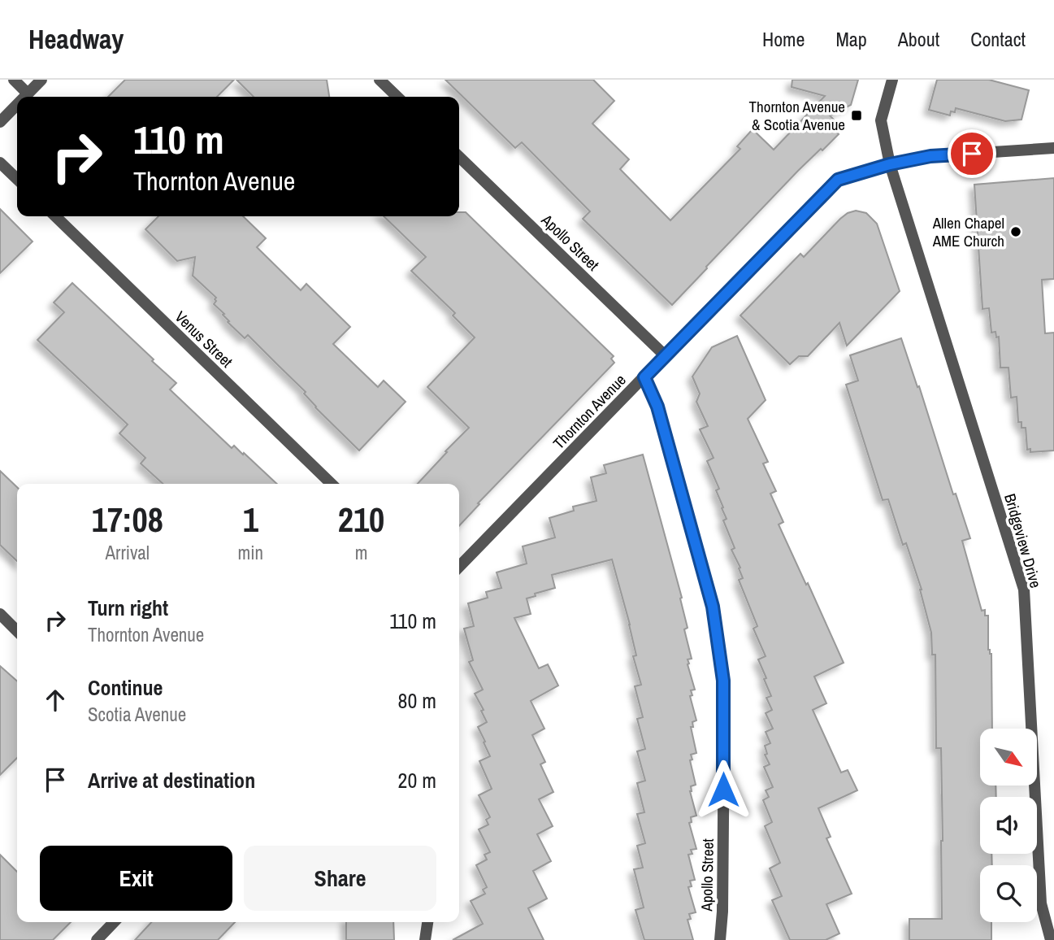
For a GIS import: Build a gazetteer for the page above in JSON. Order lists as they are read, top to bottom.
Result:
{
  "streets": {
    "street": [
      "Apollo Street",
      "Venus Street",
      "Thornton Avenue",
      "Bridgeview Drive"
    ]
  },
  "crossings": [
    ["Apollo Street", "Thornton Avenue"],
    ["Thornton Avenue", "Bridgeview Drive"]
  ],
  "places": {
    "transit": ["Thornton Avenue & Scotia Avenue"],
    "other": ["Allen Chapel AME Church"]
  },
  "north": "bottom right",
  "page": {
    "header": "Headway",
    "nav": [
      "Home",
      "Map",
      "About",
      "Contact"
    ],
    "turn": ["110 m", "Thornton Avenue"],
    "eta": [
      "17:08",
      "Arrival",
      "1",
      "min",
      "210",
      "m"
    ],
    "list": [
      {
        "name": "Turn right",
        "note": "Thornton Avenue",
        "value": "110 m"
      },
      {
        "name": "Continue",
        "note": "Scotia Avenue",
        "value": "80 m"
      },
      {
        "name": "Arrive at destination",
        "value": "20 m"
      }
    ],
    "buttons": ["Exit", "Share"]
  }
}
